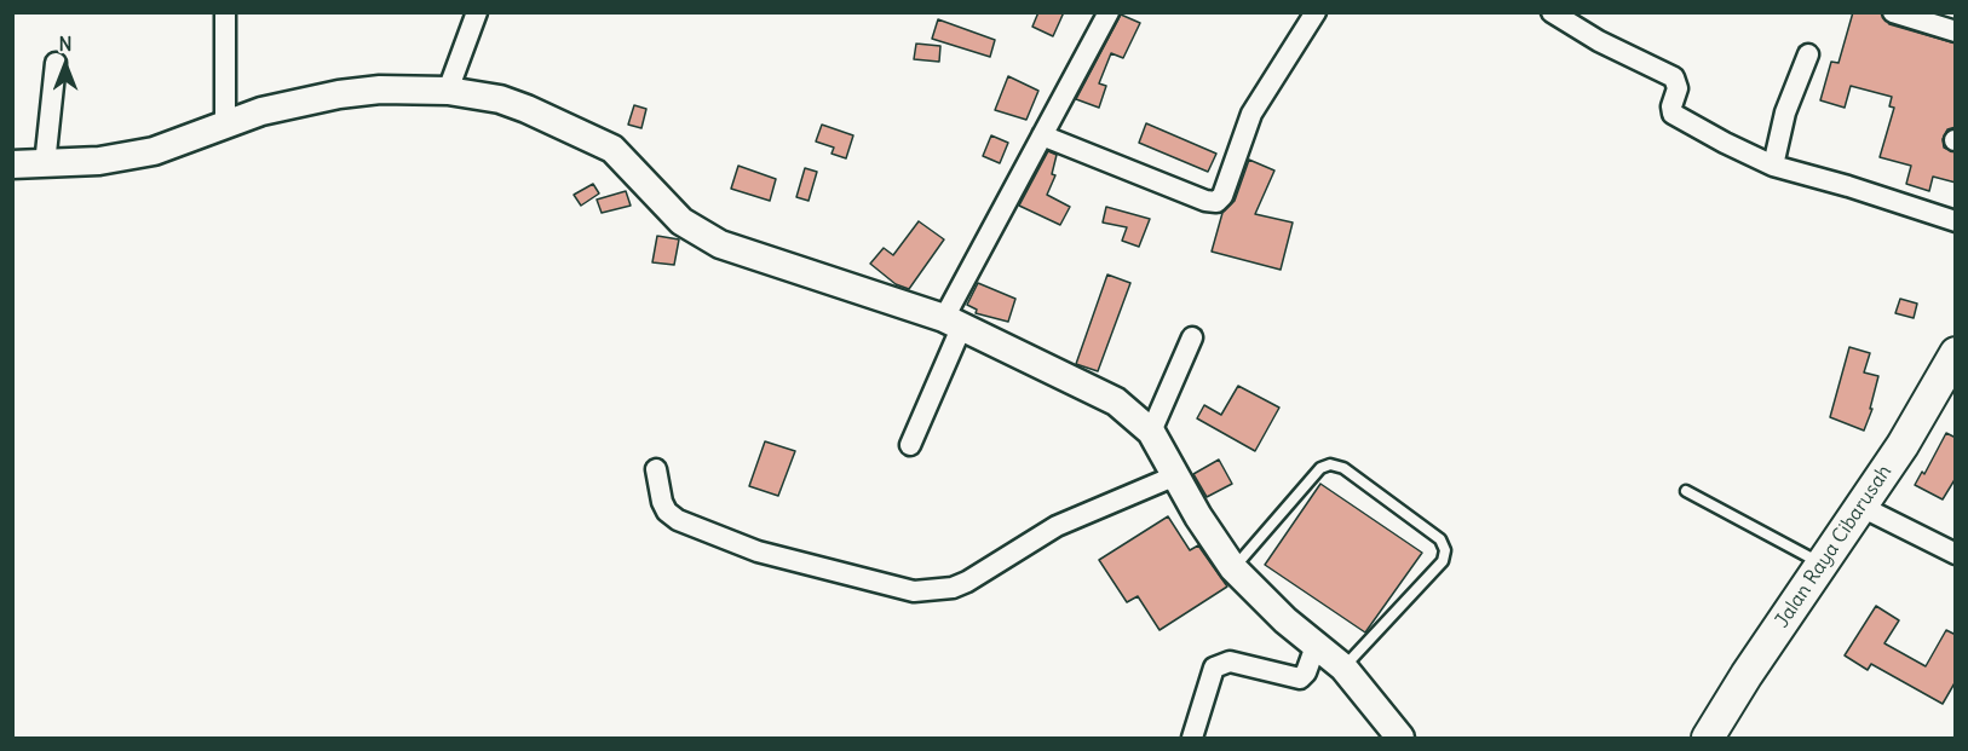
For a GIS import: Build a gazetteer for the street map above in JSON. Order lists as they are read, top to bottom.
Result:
{
  "streets": {
    "main road": ["Jalan Raya Cibarusah"]
  },
  "north": "top"
}
